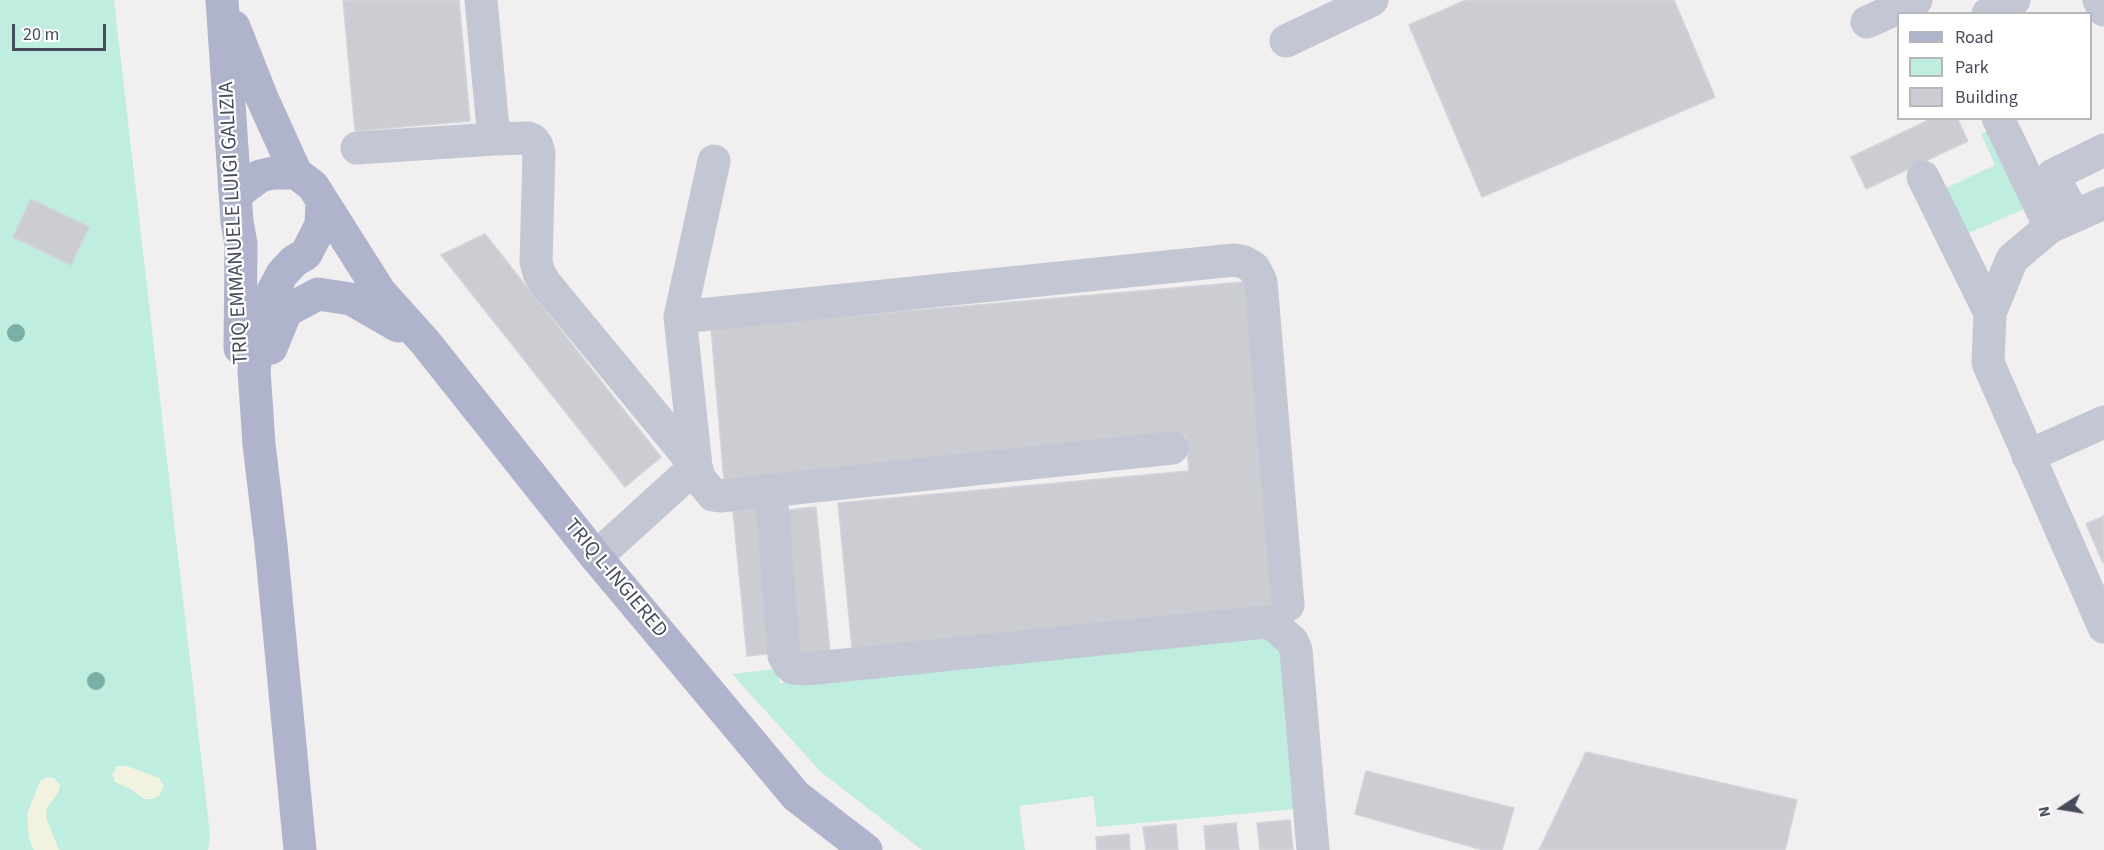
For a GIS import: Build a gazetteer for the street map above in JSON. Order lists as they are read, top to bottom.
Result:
{
  "streets": {
    "main road": ["TRIQ EMMANUELE LUIGI GALIZIA", "TRIQ L-INGIERED"]
  },
  "crossings": [
    ["TRIQ EMMANUELE LUIGI GALIZIA", "TRIQ L-INGIERED"]
  ],
  "legend": ["Road", "Park", "Building"],
  "scale_bar": "20 m",
  "north": "left"
}
